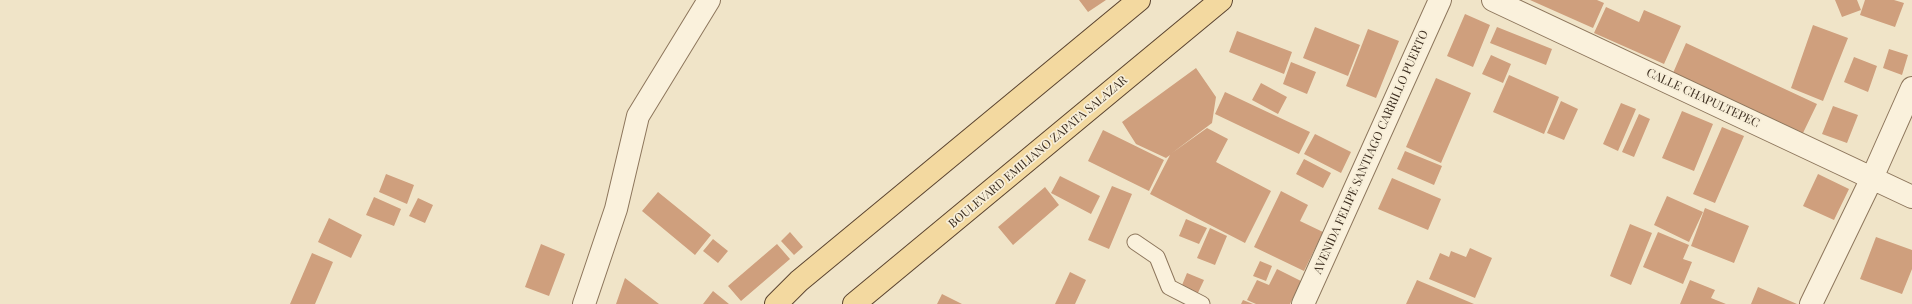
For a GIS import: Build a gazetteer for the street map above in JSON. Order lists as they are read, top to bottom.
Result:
{
  "streets": {
    "main road": ["BOULEVARD EMILIANO ZAPATA SALAZAR"],
    "street": ["CALLE CHAPULTEPEC", "AVENIDA FELIPE SANTIAGO CARRILLO PUERTO"]
  }
}
